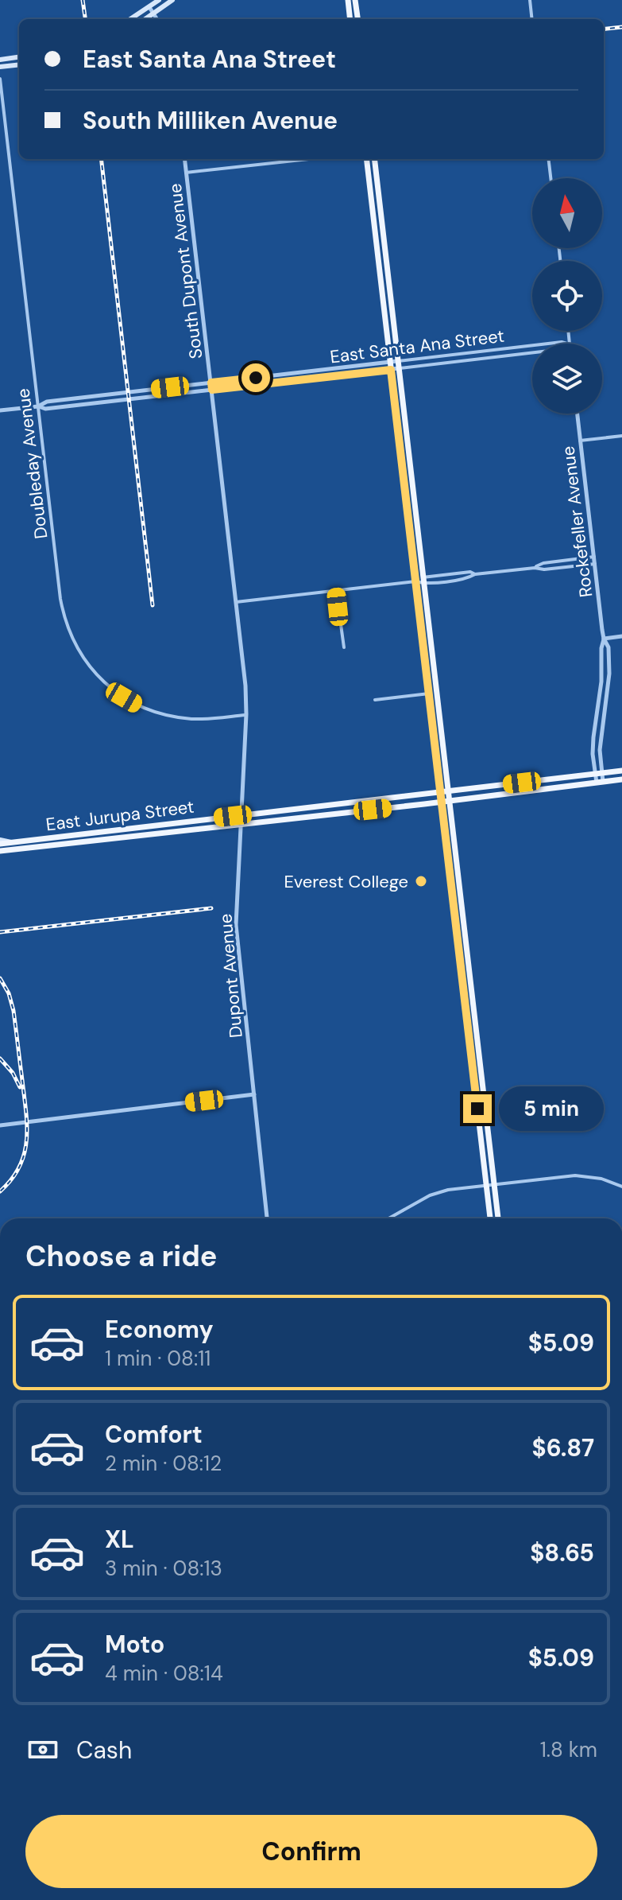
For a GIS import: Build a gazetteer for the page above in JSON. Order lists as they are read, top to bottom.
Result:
{
  "streets": {
    "main road": ["East Jurupa Street"],
    "street": [
      "South Dupont Avenue",
      "East Santa Ana Street",
      "Doubleday Avenue",
      "Rockefeller Avenue",
      "Dupont Avenue"
    ]
  },
  "crossings": [
    ["South Dupont Avenue", "East Santa Ana Street"],
    ["South Dupont Avenue", "Dupont Avenue"],
    ["East Santa Ana Street", "Doubleday Avenue"],
    ["Doubleday Avenue", "Dupont Avenue"],
    ["Rockefeller Avenue", "East Jurupa Street"],
    ["East Jurupa Street", "Dupont Avenue"]
  ],
  "places": ["Everest College"],
  "north": "top",
  "page": {
    "banner": ["East Santa Ana Street", "South Milliken Avenue"],
    "bubble": "5 min",
    "heading": "Choose a ride",
    "list": [
      {
        "name": "Economy",
        "note": "1 min · 08:11",
        "value": "$5.09"
      },
      {
        "name": "Comfort",
        "note": "2 min · 08:12",
        "value": "$6.87"
      },
      {
        "name": "XL",
        "note": "3 min · 08:13",
        "value": "$8.65"
      },
      {
        "name": "Moto",
        "note": "4 min · 08:14",
        "value": "$5.09"
      }
    ],
    "pay": ["Cash", "1.8 km"],
    "buttons": "Confirm"
  }
}
